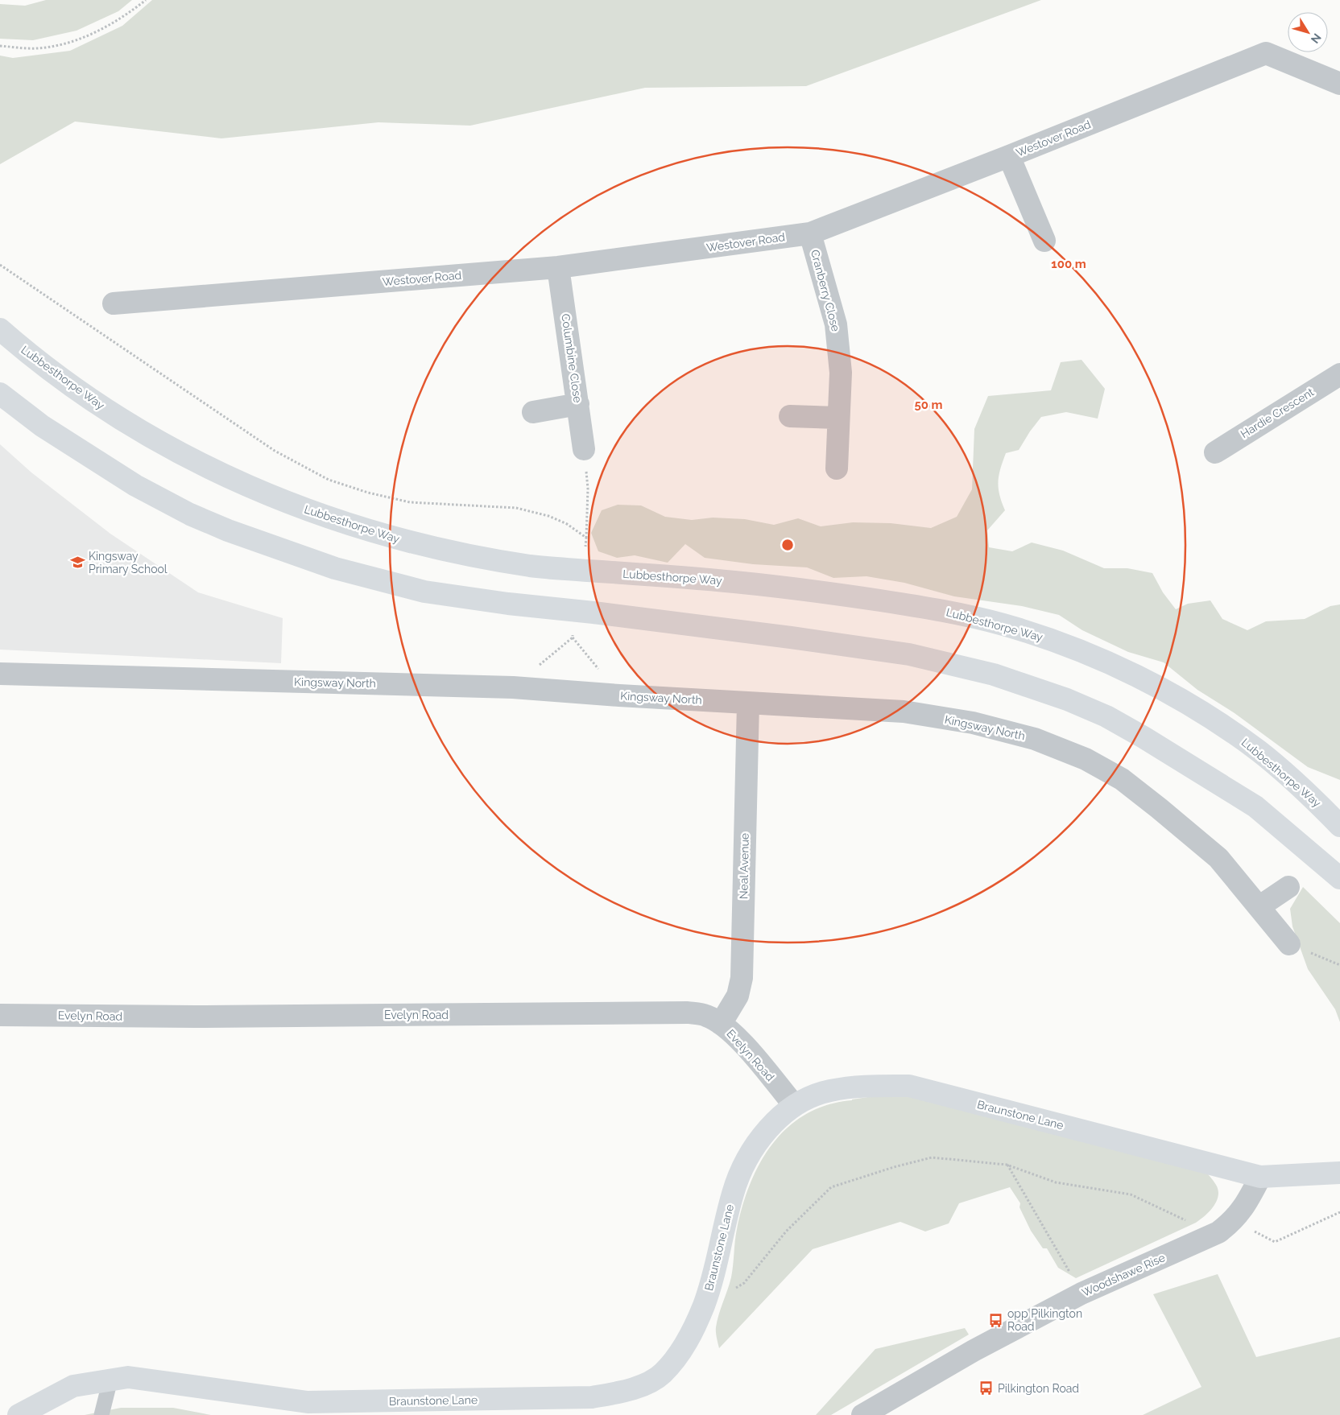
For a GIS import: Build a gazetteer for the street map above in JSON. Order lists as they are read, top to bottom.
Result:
{
  "streets": {
    "main road": ["Lubbesthorpe Way", "Braunstone Lane"],
    "street": [
      "Westover Road",
      "Cranberry Close",
      "Columbine Close",
      "Hardie Crescent",
      "Kingsway North",
      "Neal Avenue",
      "Evelyn Road",
      "Woodshawe Rise"
    ]
  },
  "crossings": [
    ["Westover Road", "Cranberry Close"],
    ["Westover Road", "Columbine Close"],
    ["Kingsway North", "Neal Avenue"],
    ["Neal Avenue", "Evelyn Road"],
    ["Evelyn Road", "Braunstone Lane"],
    ["Braunstone Lane", "Woodshawe Rise"]
  ],
  "places": {
    "school or university": ["Kingsway Primary School"],
    "bus stop": ["opp Pilkington Road", "Pilkington Road"]
  },
  "north": "bottom right",
  "rings": ["100 m", "50 m"]
}
